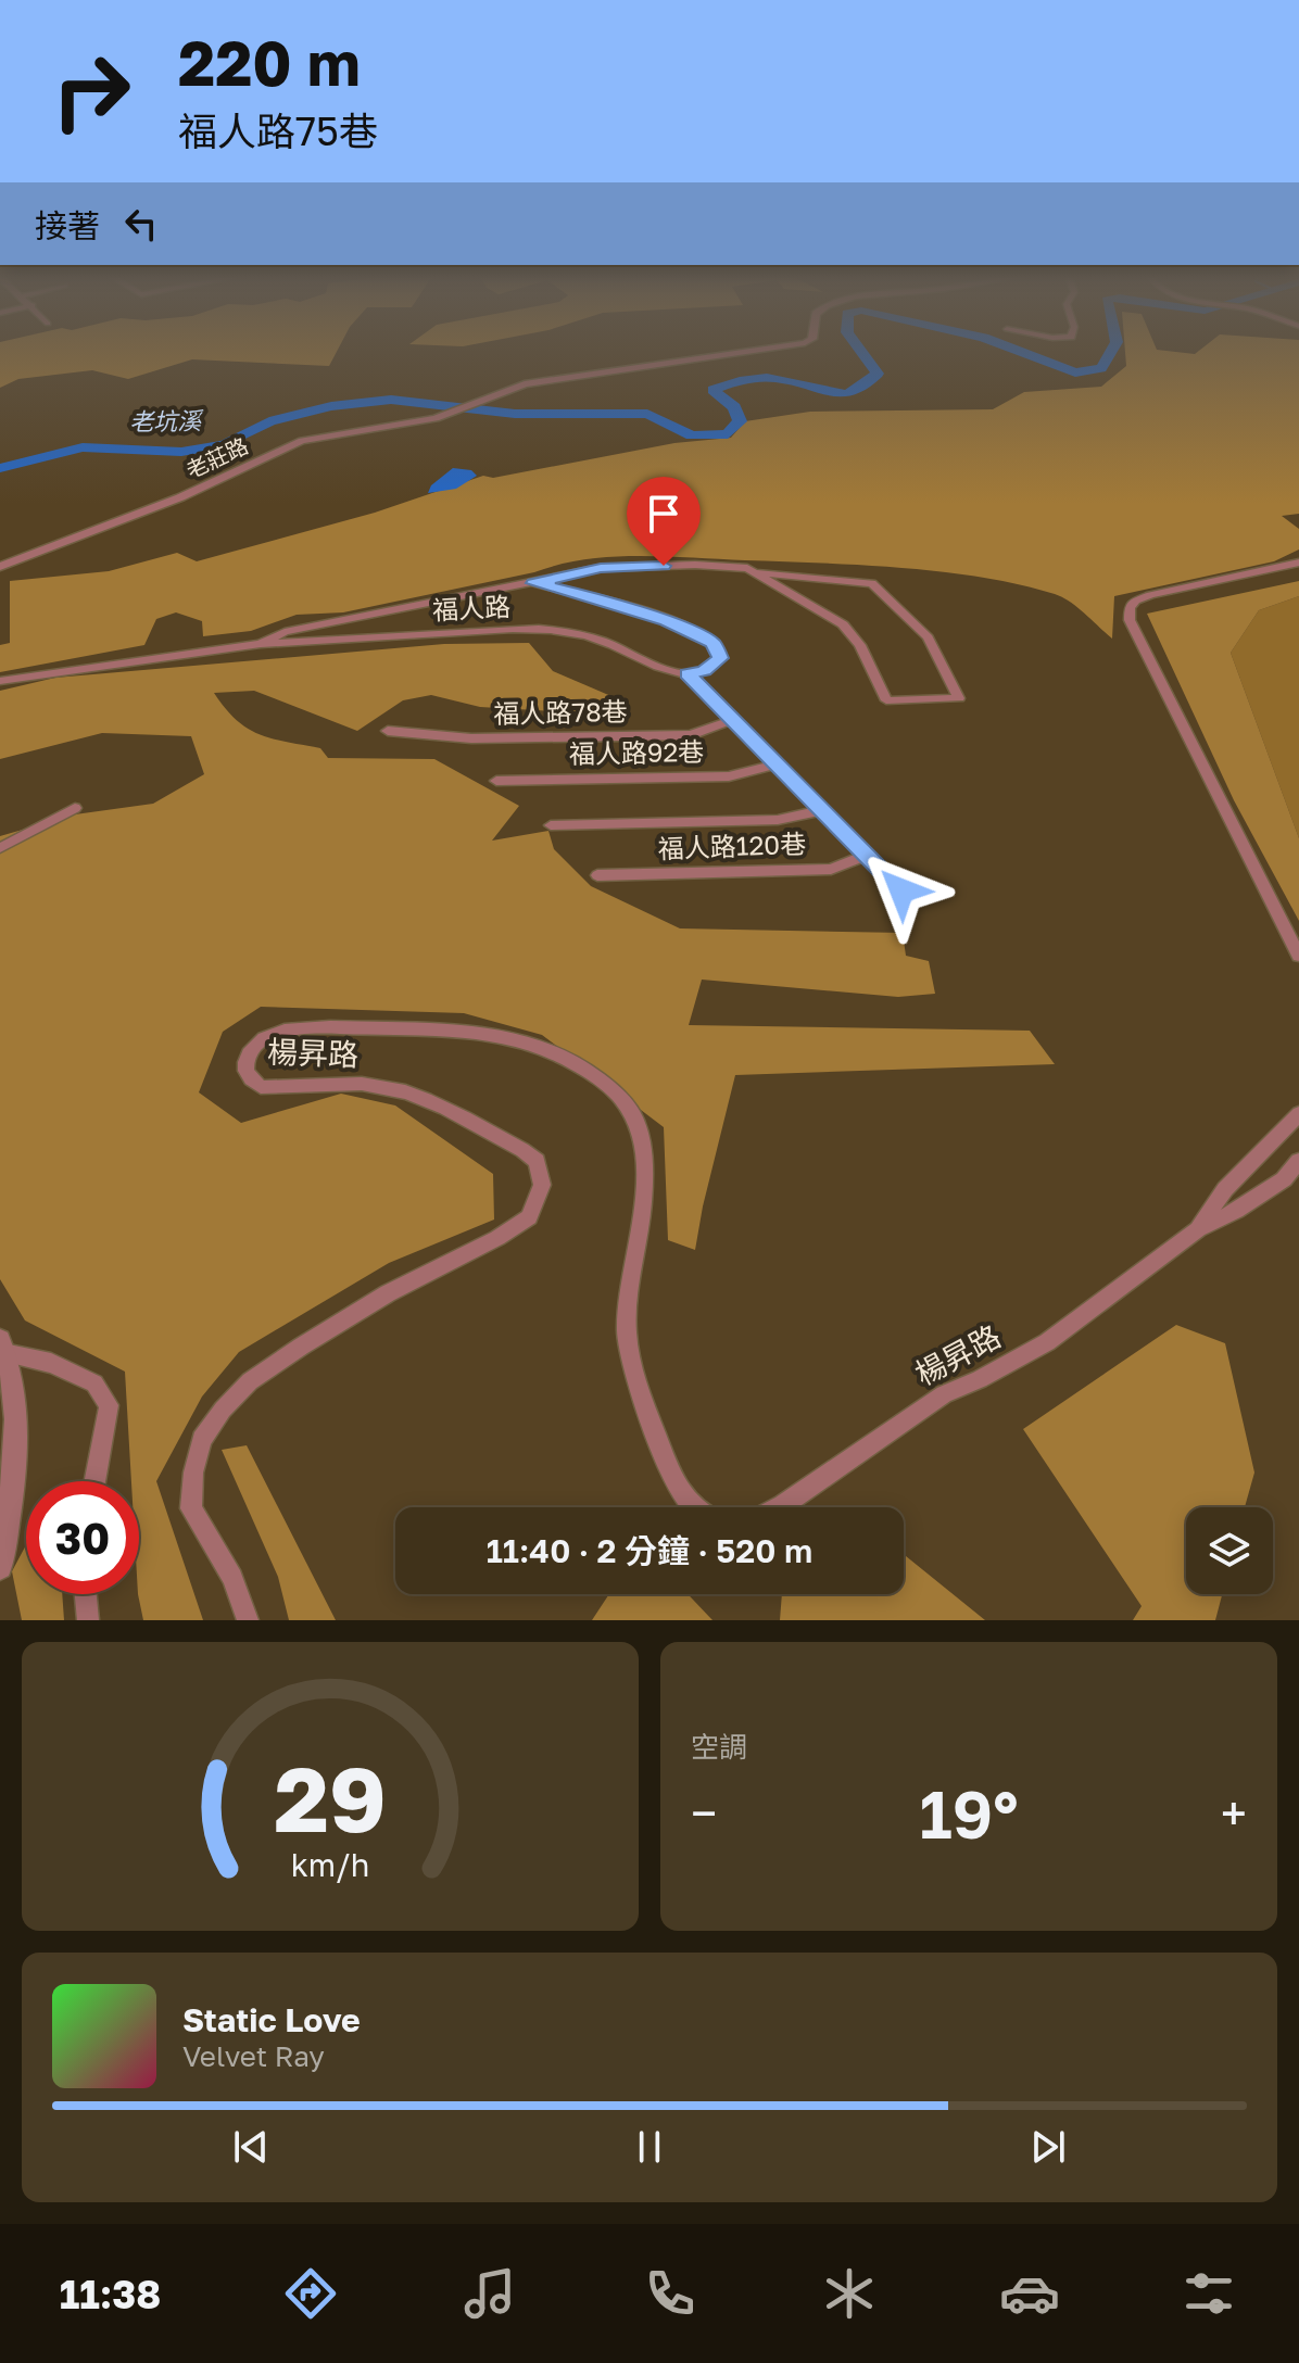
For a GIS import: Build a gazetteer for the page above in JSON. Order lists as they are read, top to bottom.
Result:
{
  "streets": {
    "street": [
      "老莊路",
      "福人路",
      "福人路78巷",
      "福人路92巷",
      "福人路120巷",
      "楊昇路"
    ]
  },
  "crossings": [
    ["福人路", "福人路78巷"],
    ["福人路", "福人路92巷"],
    ["福人路", "福人路120巷"]
  ],
  "water": ["老坑溪"],
  "page": {
    "turn": ["220 m", "福人路75巷"],
    "then": "接著",
    "limit": "30",
    "trip": "11:40 · 2 分鐘 · 520 m",
    "tile": "空調",
    "heat": ["−", "19°", "+"],
    "song": ["Static Love", "Velvet Ray"],
    "tabs": "11:38",
    "gauge": ["29", "km/h"]
  }
}
